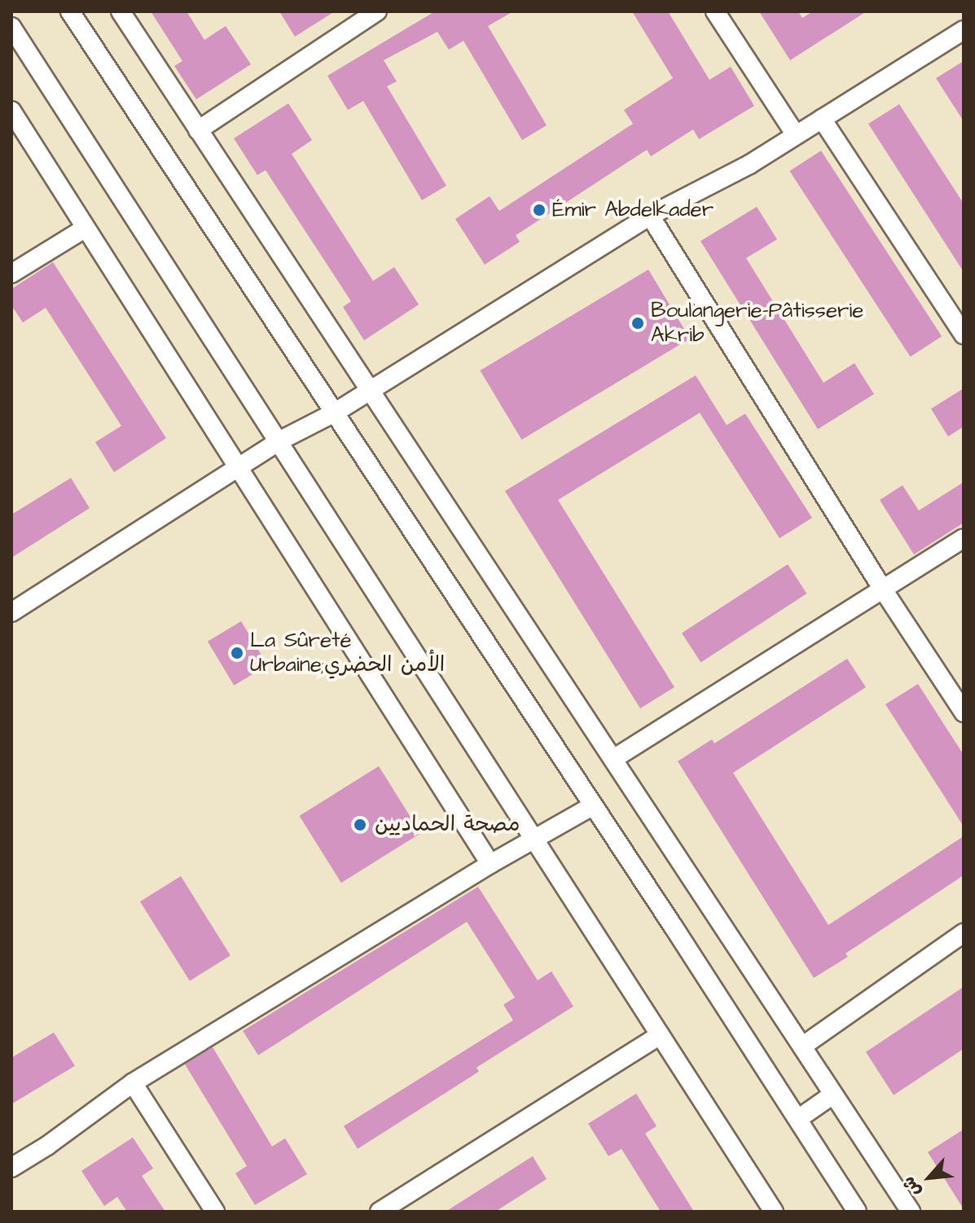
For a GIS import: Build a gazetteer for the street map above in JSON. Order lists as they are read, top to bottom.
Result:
{
  "places": [
    "Émir Abdelkader",
    "Boulangerie-Pâtisserie Akrib",
    "La Sûreté Urbaine;الأمن الحضري",
    "مصحة الحماديين"
  ],
  "north": "bottom left"
}
